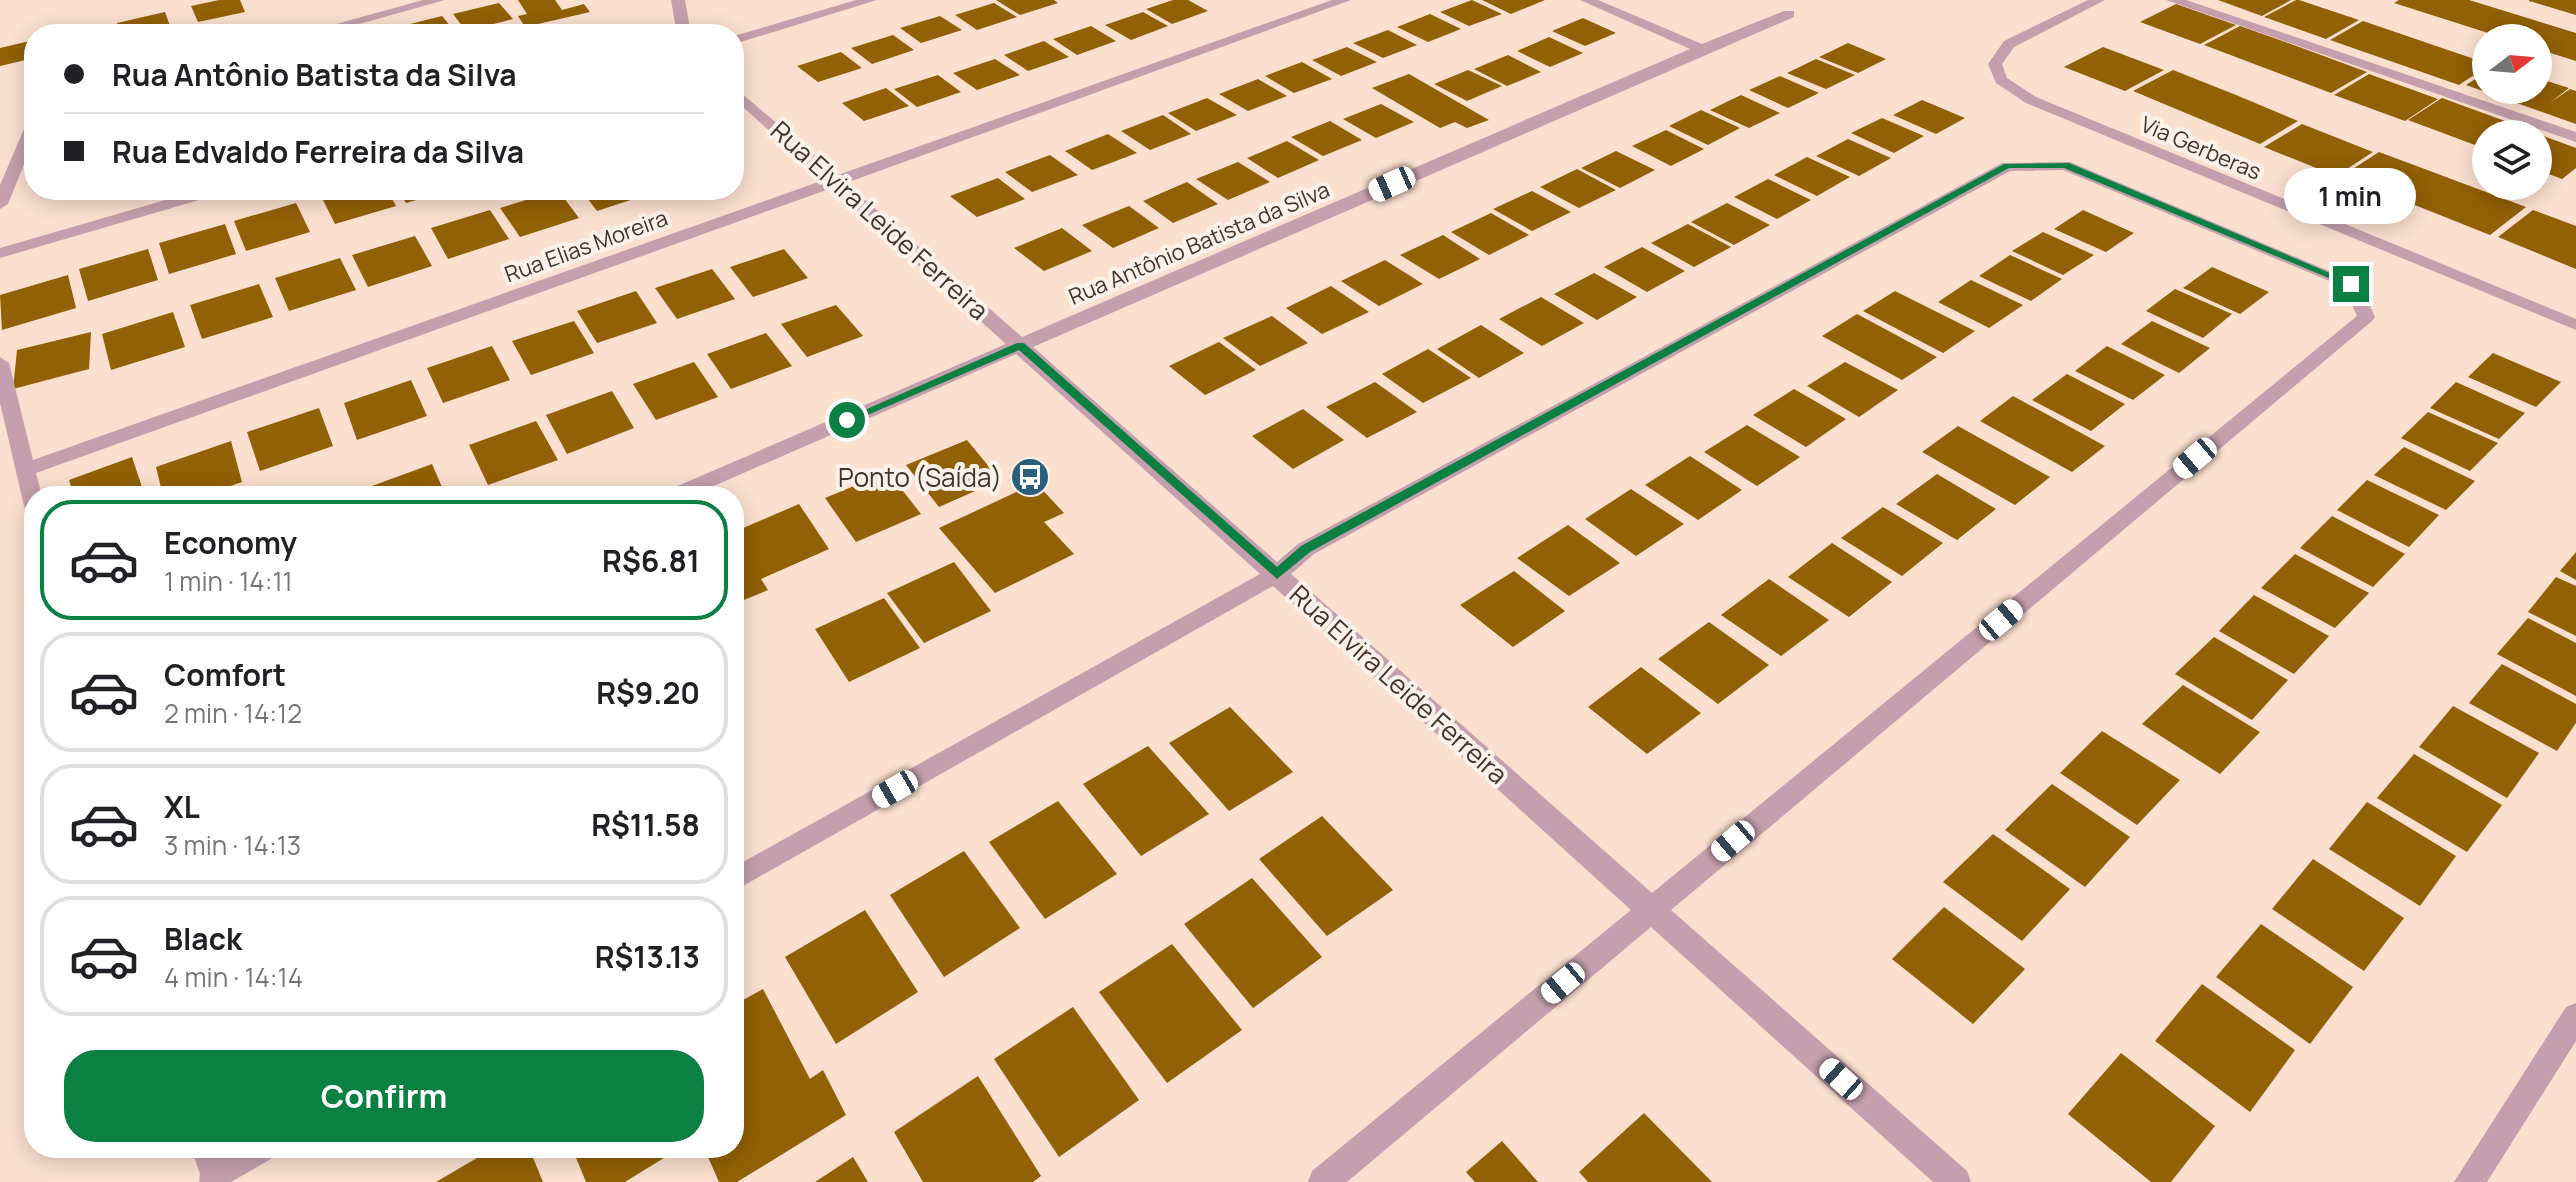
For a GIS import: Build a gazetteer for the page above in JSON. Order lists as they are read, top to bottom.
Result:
{
  "streets": {
    "street": [
      "Via Gerberas",
      "Rua Elvira Leide Ferreira",
      "Rua Antônio Batista da Silva",
      "Rua Elias Moreira"
    ]
  },
  "crossings": [
    ["Rua Elvira Leide Ferreira", "Rua Antônio Batista da Silva"],
    ["Rua Elvira Leide Ferreira", "Rua Elias Moreira"]
  ],
  "places": {
    "bus stop": ["Ponto (Saída)"]
  },
  "north": "right",
  "page": {
    "banner": ["Rua Antônio Batista da Silva", "Rua Edvaldo Ferreira da Silva"],
    "bubble": "1 min",
    "list": [
      {
        "name": "Economy",
        "note": "1 min · 14:11",
        "value": "R$6.81"
      },
      {
        "name": "Comfort",
        "note": "2 min · 14:12",
        "value": "R$9.20"
      },
      {
        "name": "XL",
        "note": "3 min · 14:13",
        "value": "R$11.58"
      },
      {
        "name": "Black",
        "note": "4 min · 14:14",
        "value": "R$13.13"
      }
    ],
    "buttons": "Confirm"
  }
}
